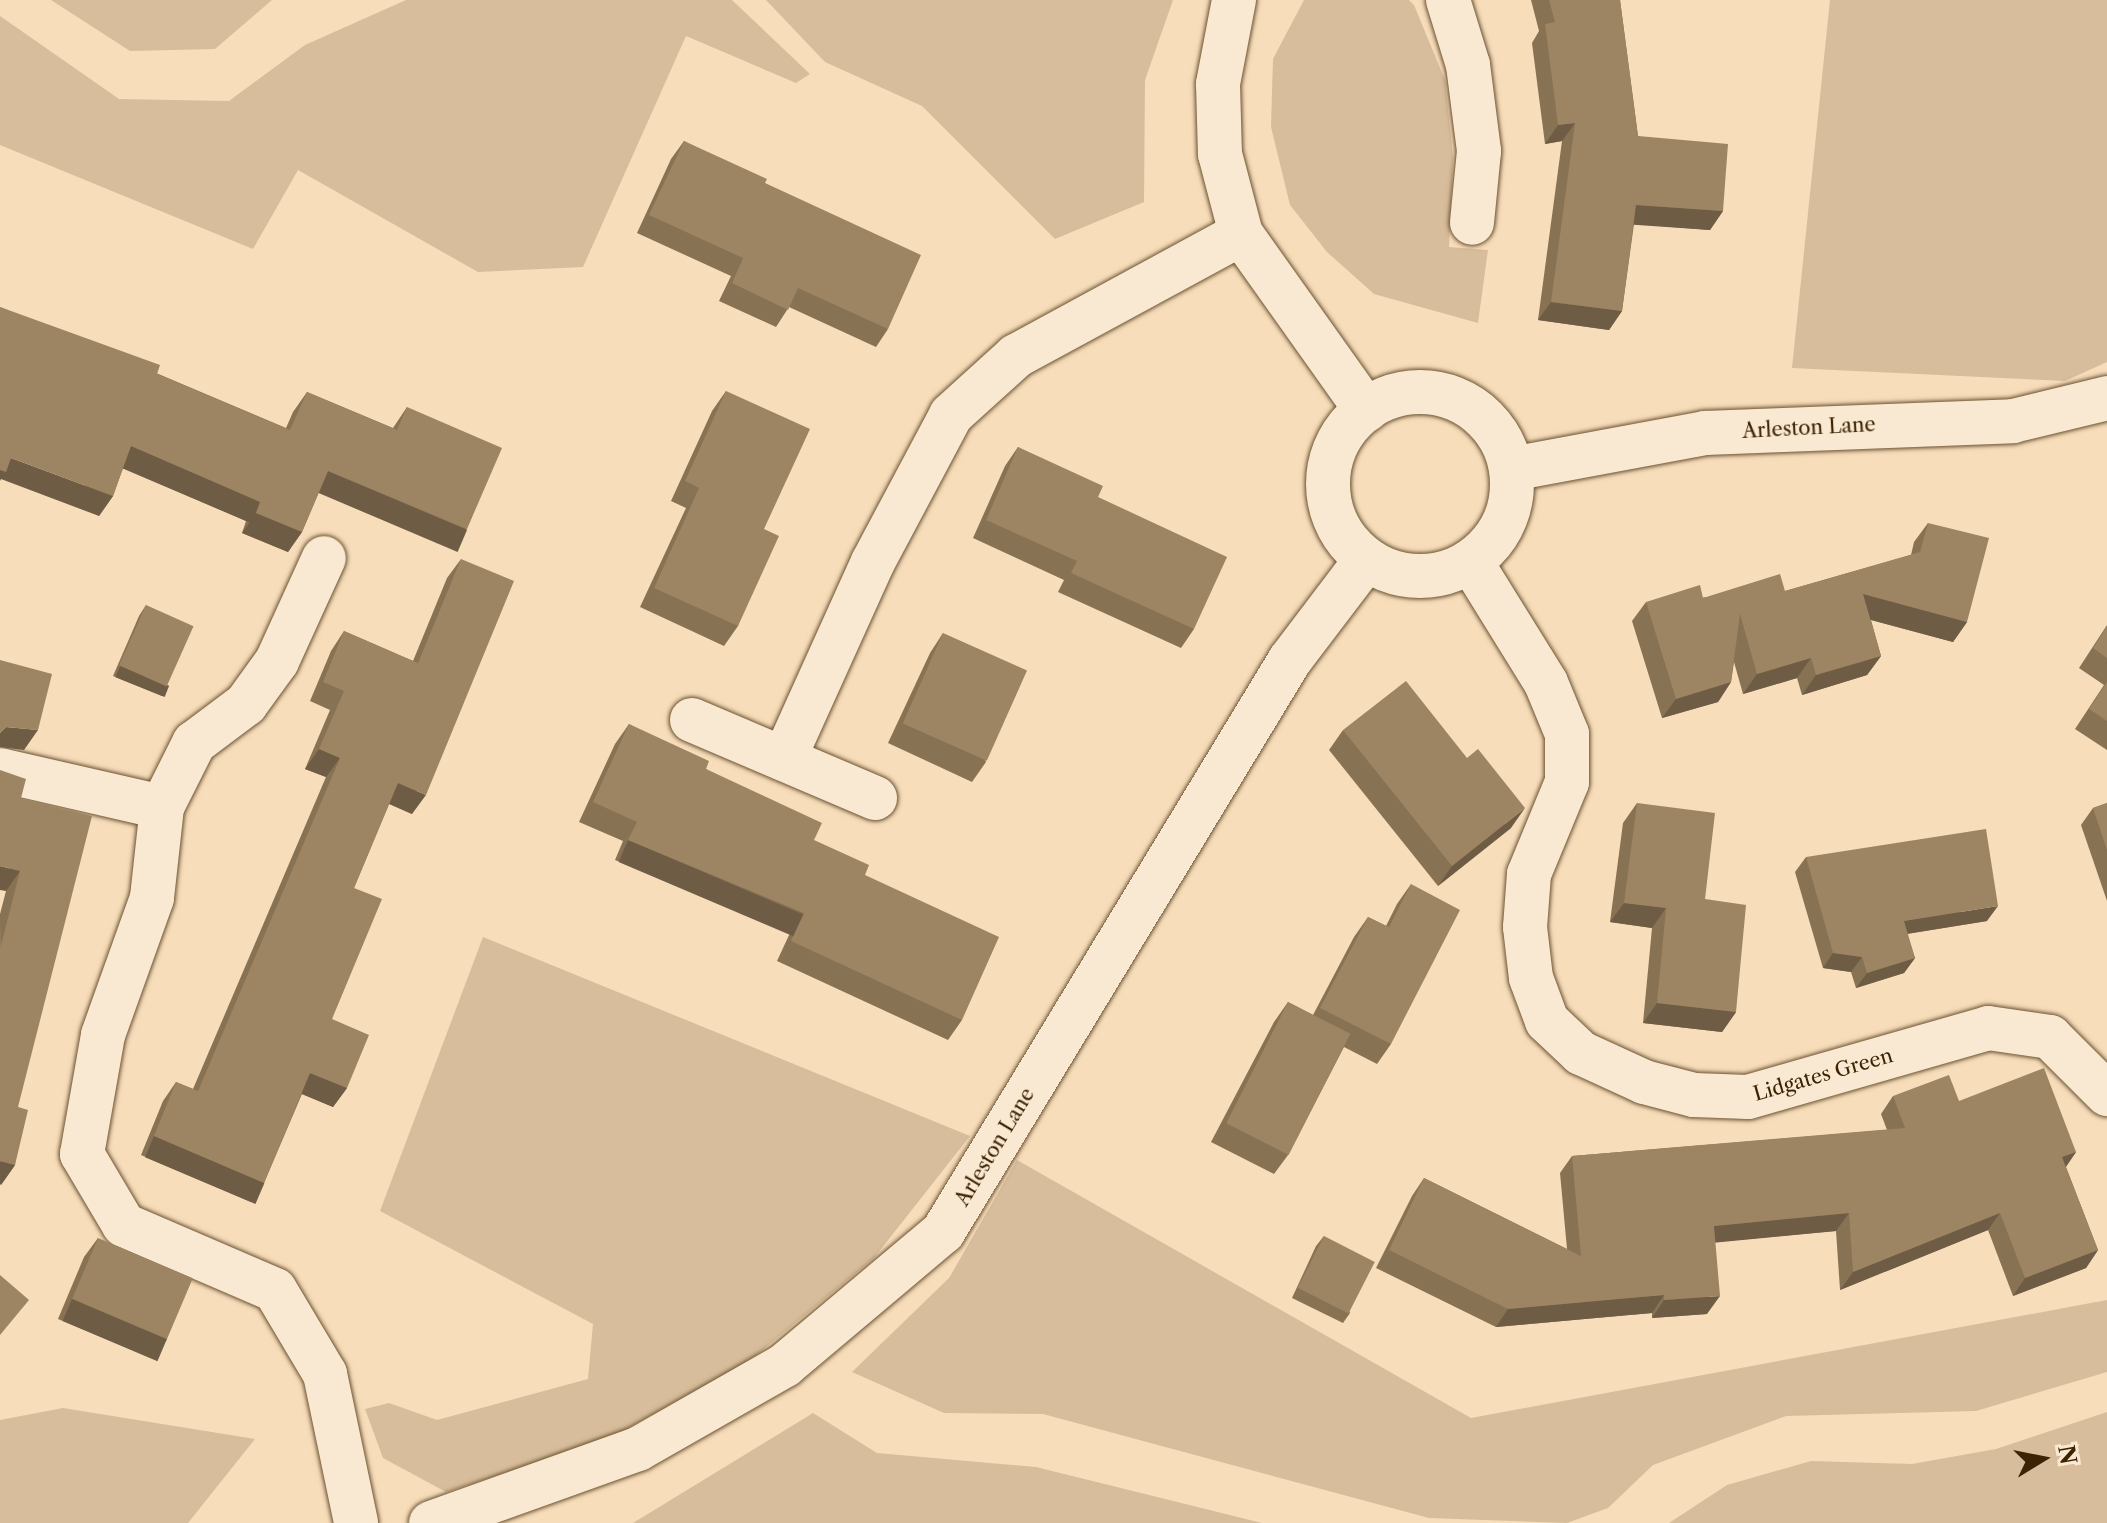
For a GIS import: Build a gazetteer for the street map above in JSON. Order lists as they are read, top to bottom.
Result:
{
  "streets": {
    "street": ["Arleston Lane", "Lidgates Green"]
  },
  "crossings": [
    ["Arleston Lane", "Lidgates Green"]
  ],
  "north": "right"
}
